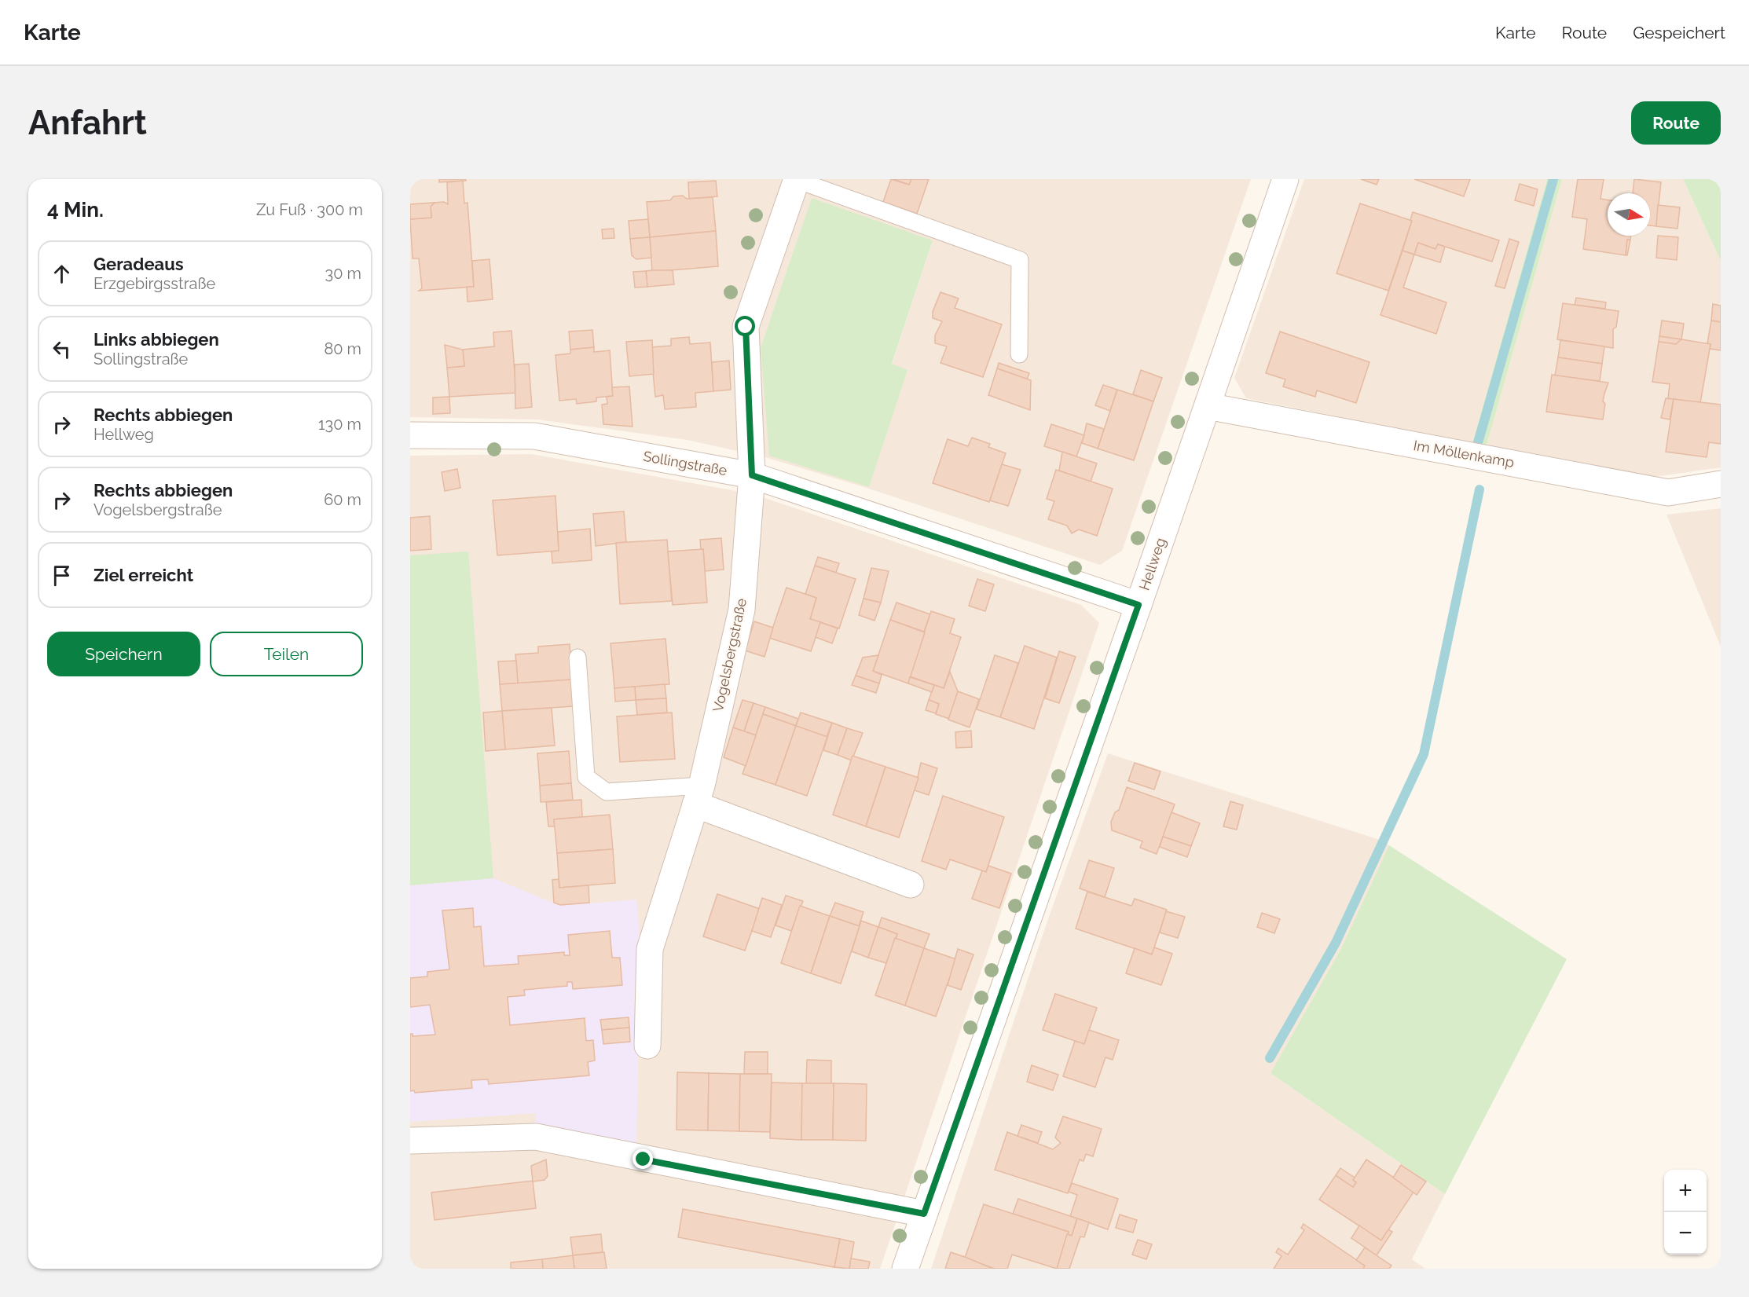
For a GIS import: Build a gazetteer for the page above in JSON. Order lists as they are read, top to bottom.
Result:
{
  "streets": {
    "street": [
      "Im Möllenkamp",
      "Sollingstraße",
      "Hellweg",
      "Vogelsbergstraße"
    ]
  },
  "crossings": [
    ["Im Möllenkamp", "Hellweg"],
    ["Sollingstraße", "Hellweg"],
    ["Sollingstraße", "Vogelsbergstraße"]
  ],
  "north": "right",
  "page": {
    "header": "Karte",
    "nav": ["Karte", "Route", "Gespeichert"],
    "buttons": [
      "Route",
      ["Speichern", "Teilen"]
    ],
    "title": "Anfahrt",
    "heading": ["4 Min.", "Zu Fuß · 300 m"],
    "list": [
      ["Geradeaus", "Erzgebirgsstraße", "30 m"],
      ["Links abbiegen", "Sollingstraße", "80 m"],
      ["Rechts abbiegen", "Hellweg", "130 m"],
      ["Rechts abbiegen", "Vogelsbergstraße", "60 m"],
      "Ziel erreicht"
    ],
    "map_buttons": ["+", "−"]
  }
}
